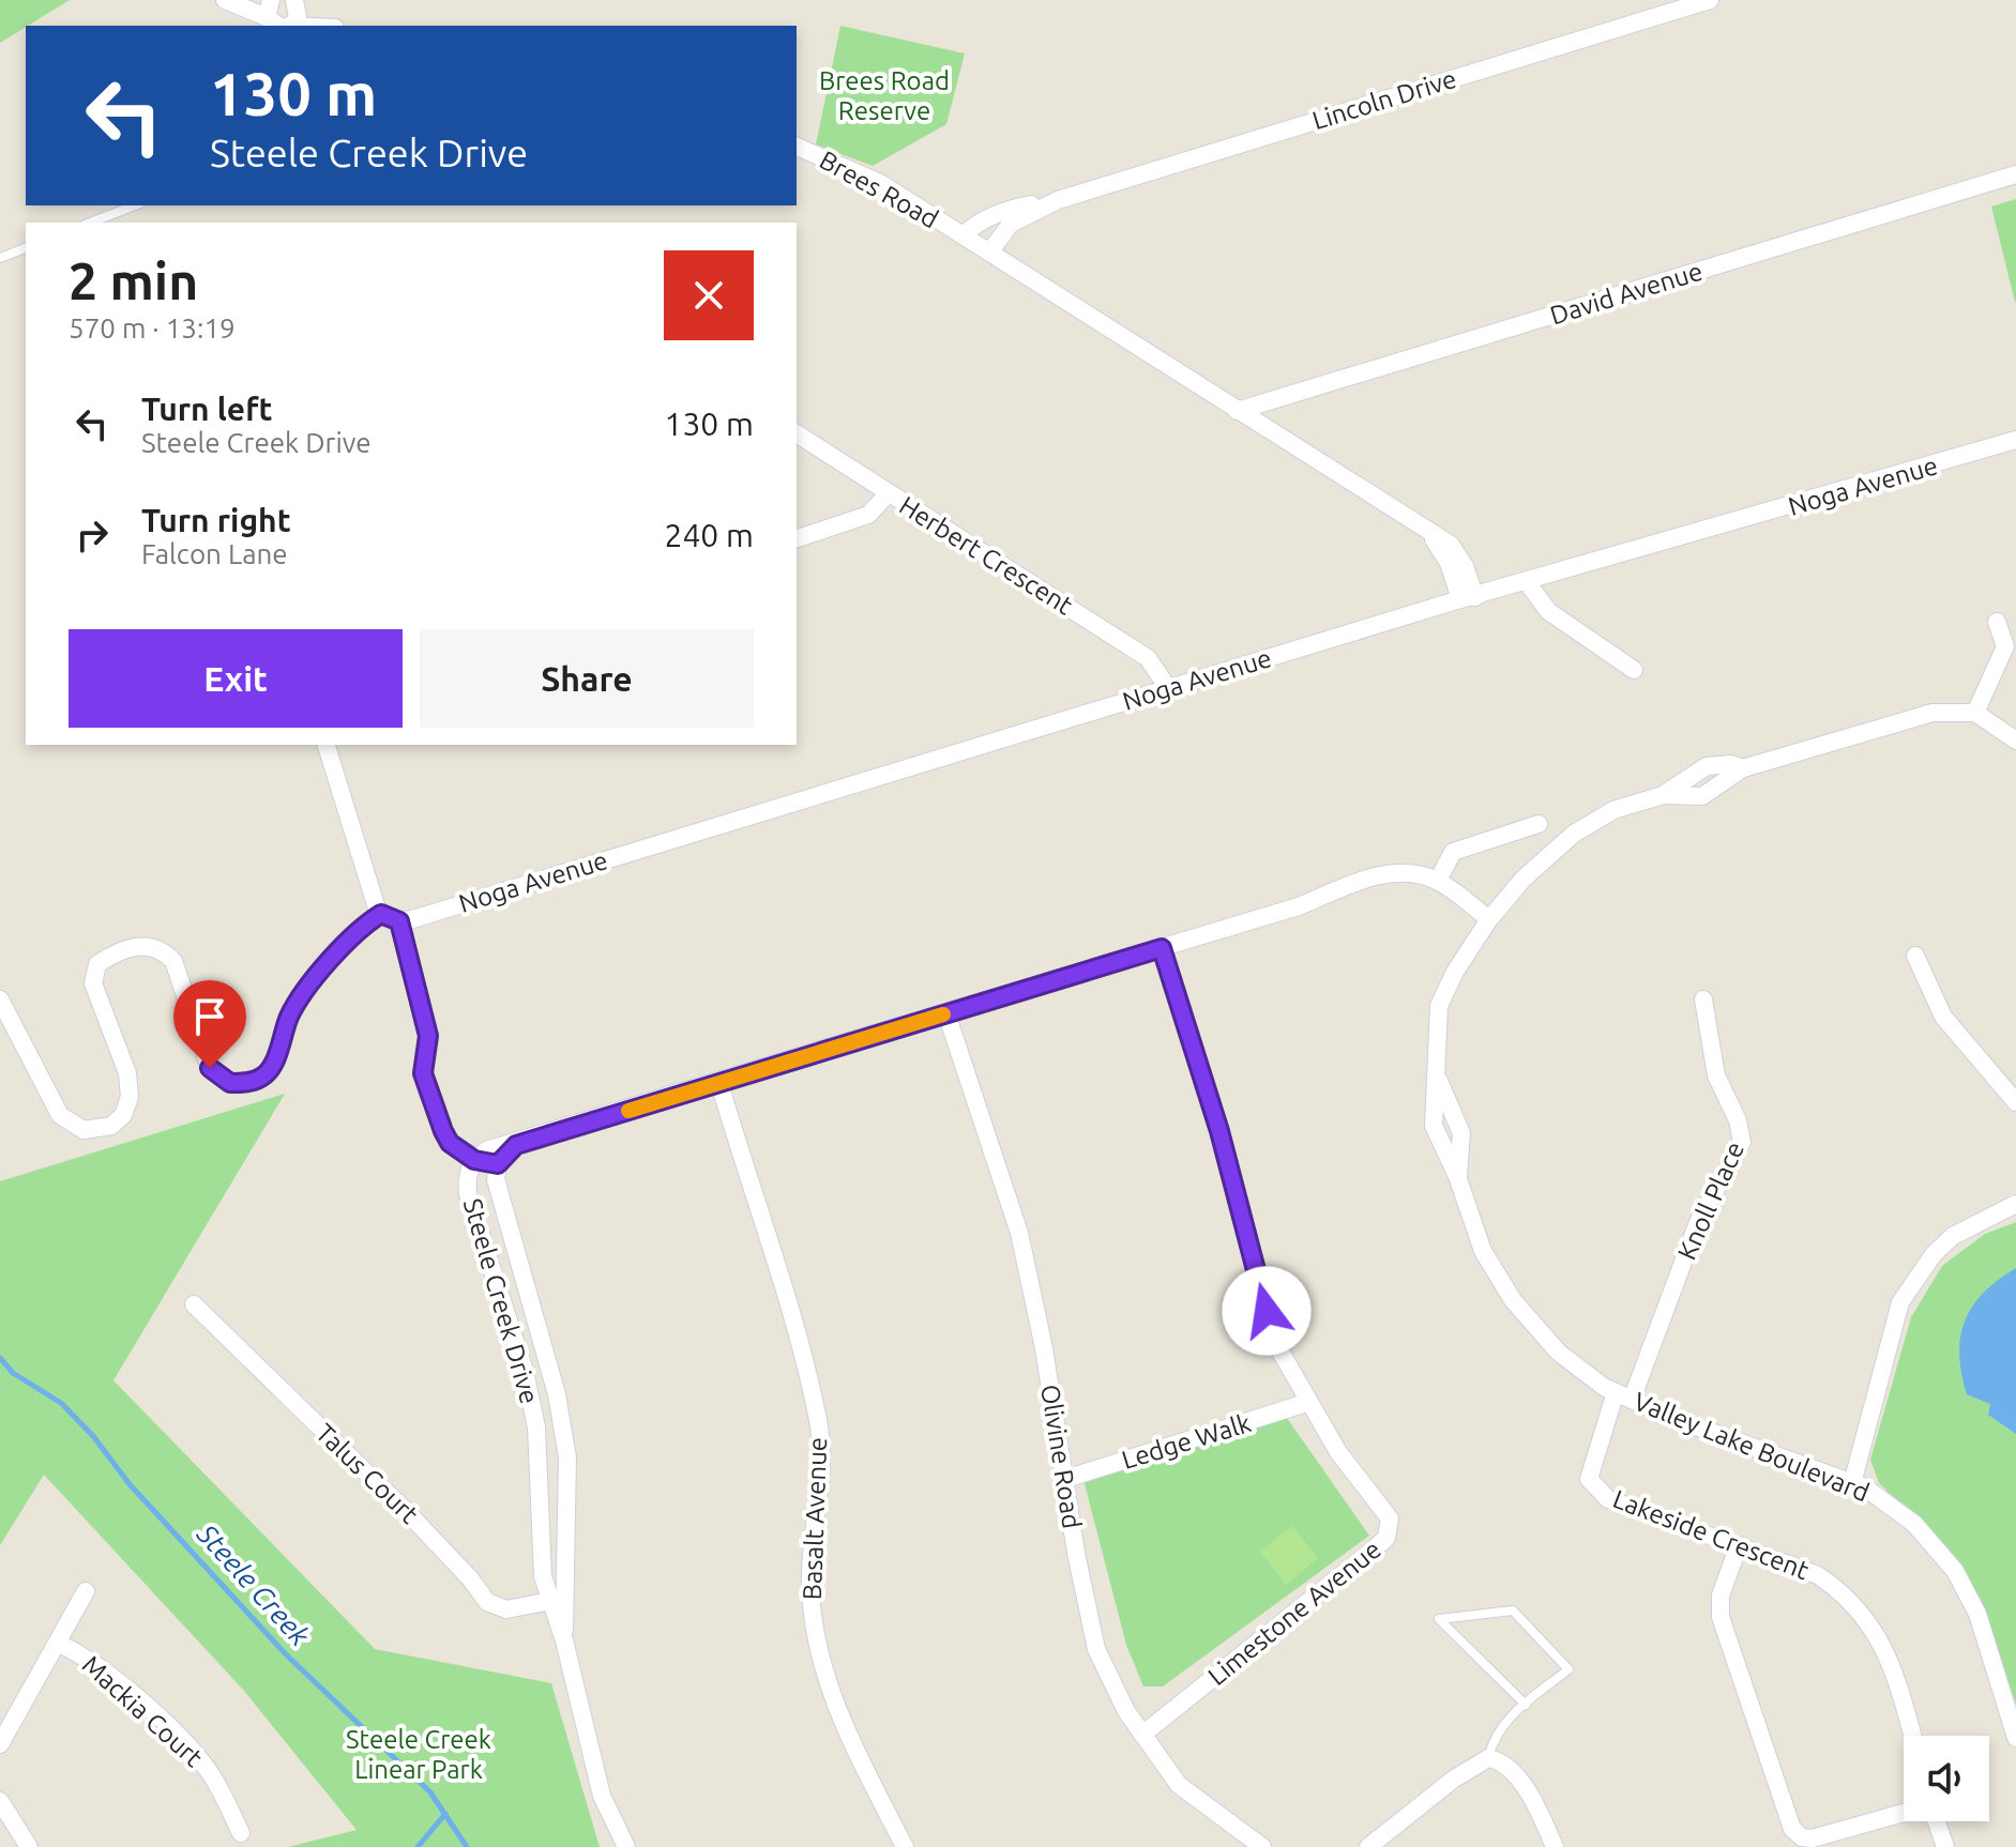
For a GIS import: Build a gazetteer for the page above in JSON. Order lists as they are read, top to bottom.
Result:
{
  "streets": {
    "street": [
      "Lincoln Drive",
      "Brees Road",
      "David Avenue",
      "Noga Avenue",
      "Herbert Crescent",
      "Knoll Place",
      "Steele Creek Drive",
      "Ledge Walk",
      "Valley Lake Boulevard",
      "Olivine Road",
      "Talus Court",
      "Basalt Avenue",
      "Lakeside Crescent",
      "Limestone Avenue",
      "Mackia Court"
    ]
  },
  "crossings": [
    ["Lincoln Drive", "Brees Road"],
    ["Noga Avenue", "Herbert Crescent"],
    ["Knoll Place", "Valley Lake Boulevard"],
    ["Knoll Place", "Lakeside Crescent"],
    ["Steele Creek Drive", "Valley Lake Boulevard"],
    ["Steele Creek Drive", "Olivine Road"],
    ["Steele Creek Drive", "Talus Court"],
    ["Steele Creek Drive", "Basalt Avenue"],
    ["Steele Creek Drive", "Limestone Avenue"],
    ["Ledge Walk", "Olivine Road"],
    ["Ledge Walk", "Limestone Avenue"],
    ["Valley Lake Boulevard", "Lakeside Crescent"],
    ["Olivine Road", "Limestone Avenue"]
  ],
  "water": ["Steele Creek"],
  "parks": ["Brees Road Reserve", "Steele Creek Linear Park"],
  "page": {
    "turn": ["130 m", "Steele Creek Drive"],
    "heading": ["2 min", "570 m · 13:19"],
    "list": [
      {
        "name": "Turn left",
        "note": "Steele Creek Drive",
        "value": "130 m"
      },
      {
        "name": "Turn right",
        "note": "Falcon Lane",
        "value": "240 m"
      }
    ],
    "buttons": ["Exit", "Share"]
  }
}
